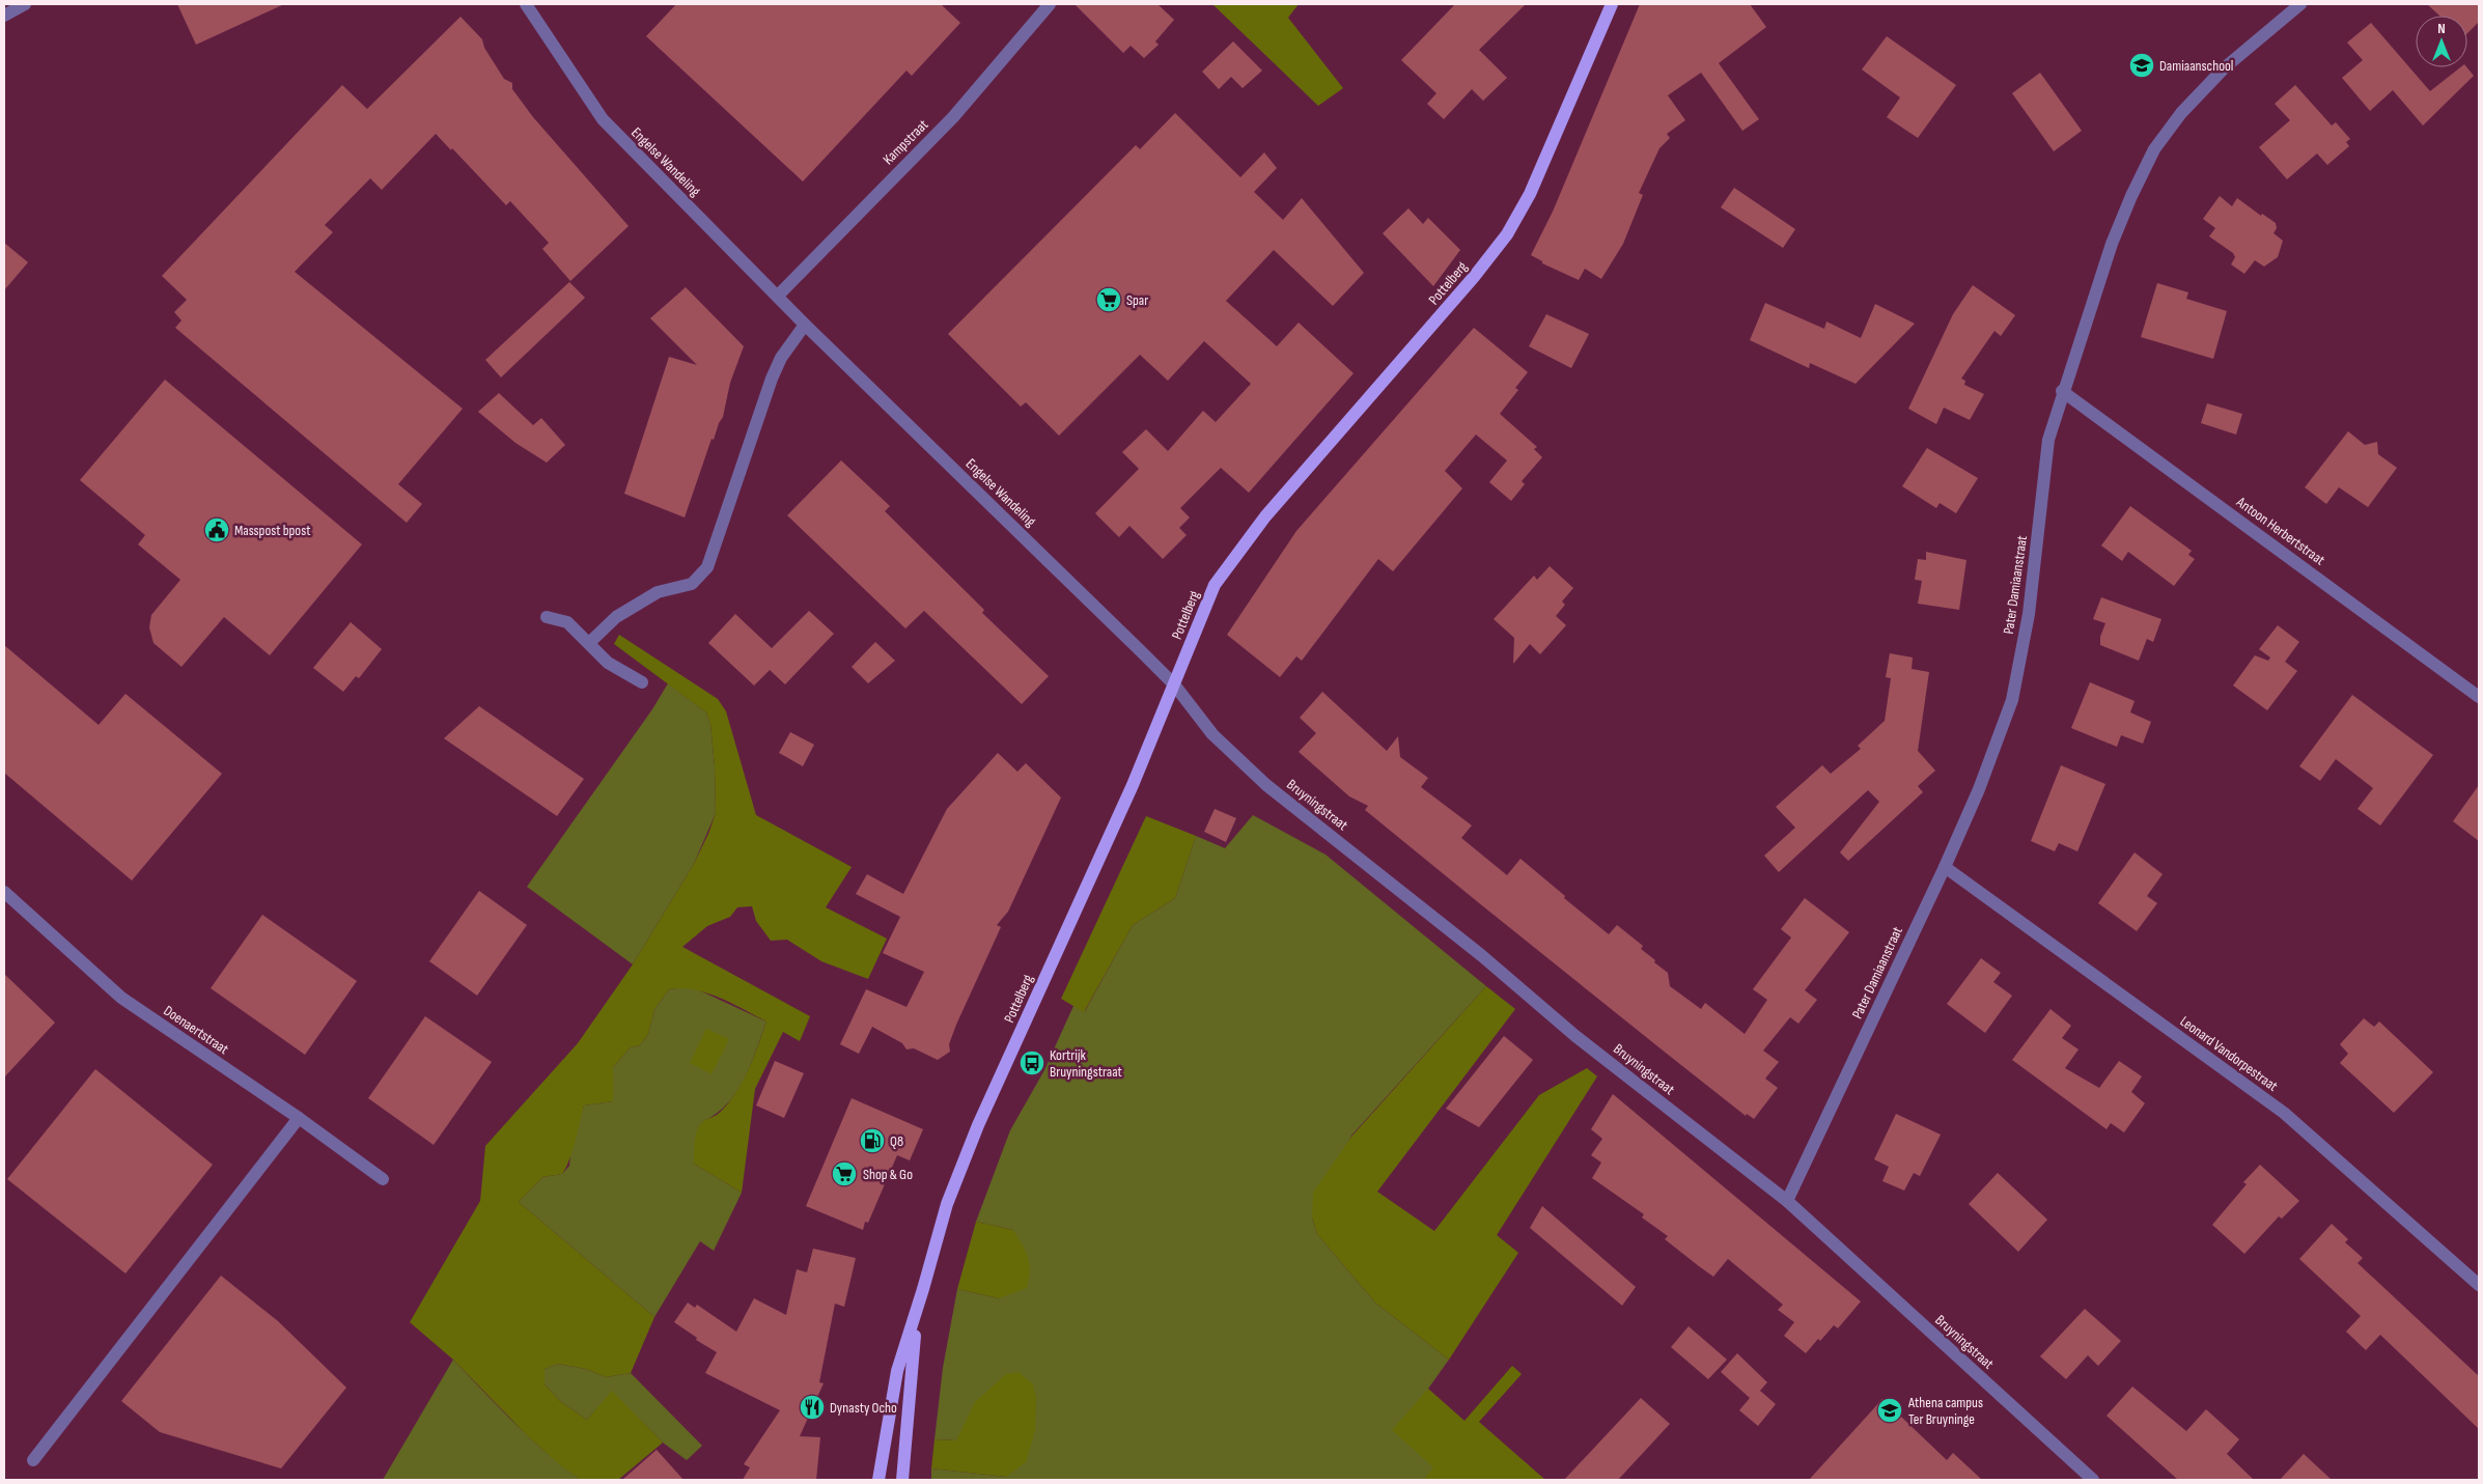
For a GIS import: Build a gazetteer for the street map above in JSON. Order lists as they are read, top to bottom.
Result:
{
  "streets": {
    "main road": ["Pottelberg"],
    "street": [
      "Kampstraat",
      "Engelse Wandeling",
      "Antoon Herbertstraat",
      "Pater Damiaanstraat",
      "Bruyningstraat",
      "Doenaertstraat",
      "Leonard Vandorpestraat"
    ]
  },
  "crossings": [
    ["Kampstraat", "Engelse Wandeling"],
    ["Engelse Wandeling", "Pottelberg"],
    ["Engelse Wandeling", "Bruyningstraat"],
    ["Pottelberg", "Bruyningstraat"],
    ["Antoon Herbertstraat", "Pater Damiaanstraat"],
    ["Pater Damiaanstraat", "Bruyningstraat"],
    ["Pater Damiaanstraat", "Leonard Vandorpestraat"]
  ],
  "places": {
    "school or university": ["Damiaanschool", "Athena campus Ter Bruyninge"],
    "supermarket": ["Spar", "Shop & Go"],
    "public building": ["Masspost bpost"],
    "bus stop": ["Kortrijk Bruyningstraat"],
    "fuel station": ["Q8"],
    "restaurant": ["Dynasty Ocho"]
  },
  "north": "top"
}
